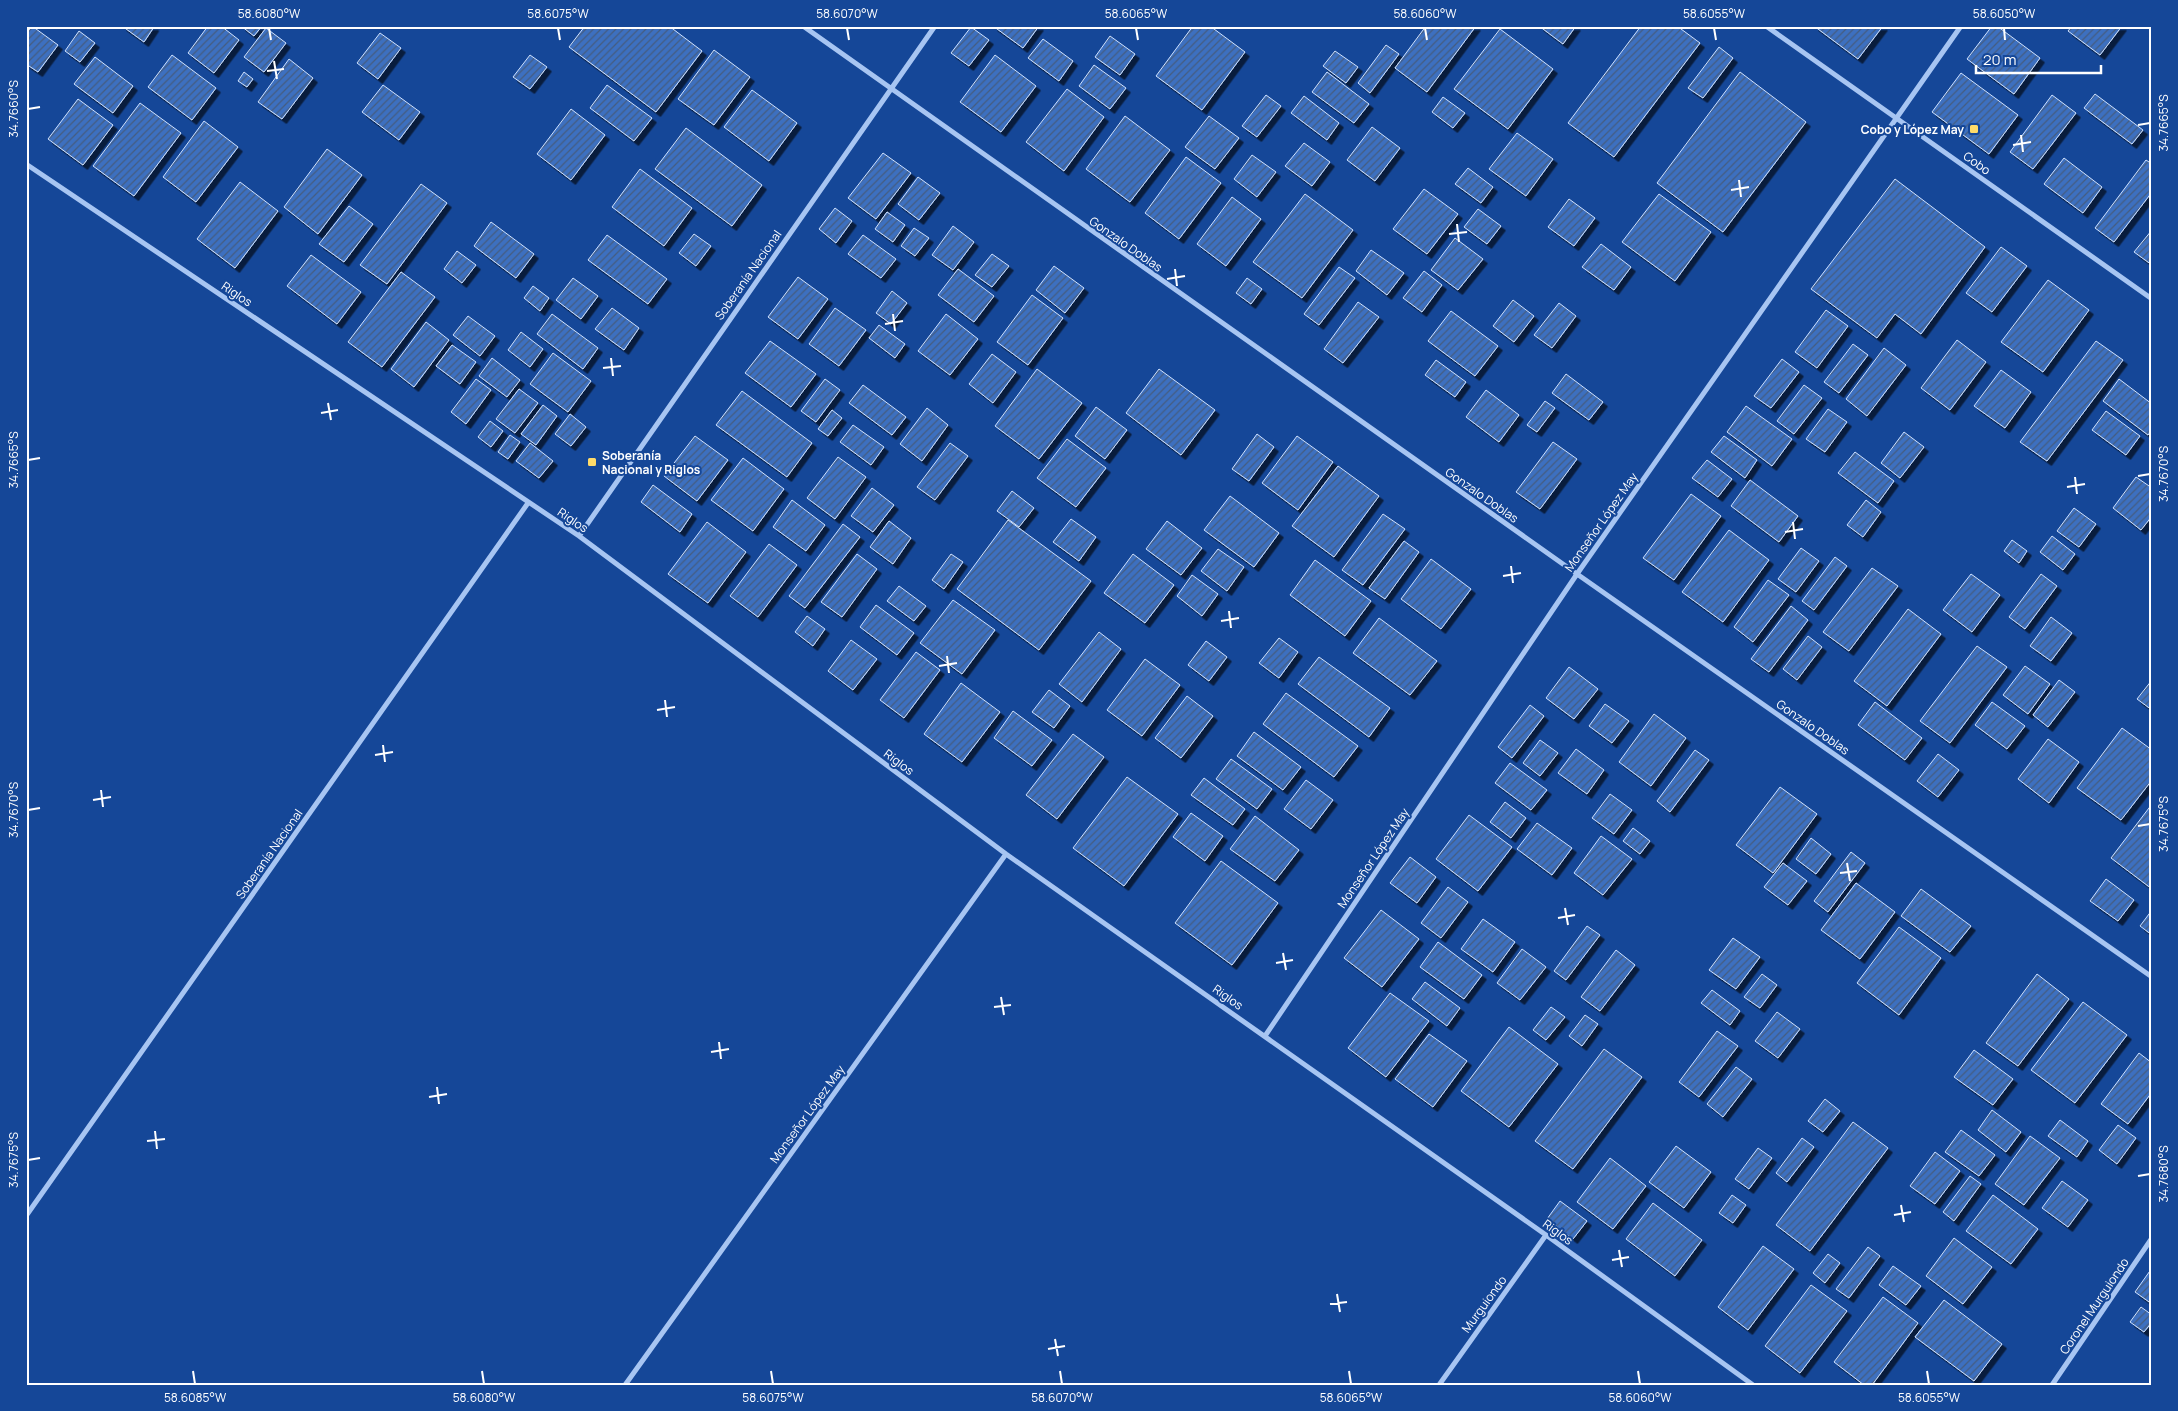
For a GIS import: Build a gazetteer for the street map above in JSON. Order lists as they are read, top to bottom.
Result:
{
  "streets": {
    "street": [
      "Cobo",
      "Gonzalo Doblas",
      "Soberanía Nacional",
      "Riglos",
      "Monseñor López May",
      "Murguiondo",
      "Coronel Murguiondo"
    ]
  },
  "crossings": [
    ["Cobo", "Monseñor López May"],
    ["Gonzalo Doblas", "Soberanía Nacional"],
    ["Gonzalo Doblas", "Monseñor López May"],
    ["Soberanía Nacional", "Riglos"],
    ["Riglos", "Monseñor López May"],
    ["Riglos", "Murguiondo"]
  ],
  "places": {
    "transit": ["Cobo y López May", "Soberanía Nacional y Riglos"]
  },
  "scale_bar": "20 m",
  "coordinates": [
    "58.6080°W",
    "58.6075°W",
    "58.6070°W",
    "58.6065°W",
    "58.6060°W",
    "58.6055°W",
    "58.6050°W",
    "34.7660°S",
    "34.7665°S",
    "34.7670°S",
    "34.7675°S",
    "34.7680°S",
    "58.6085°W"
  ]
}
